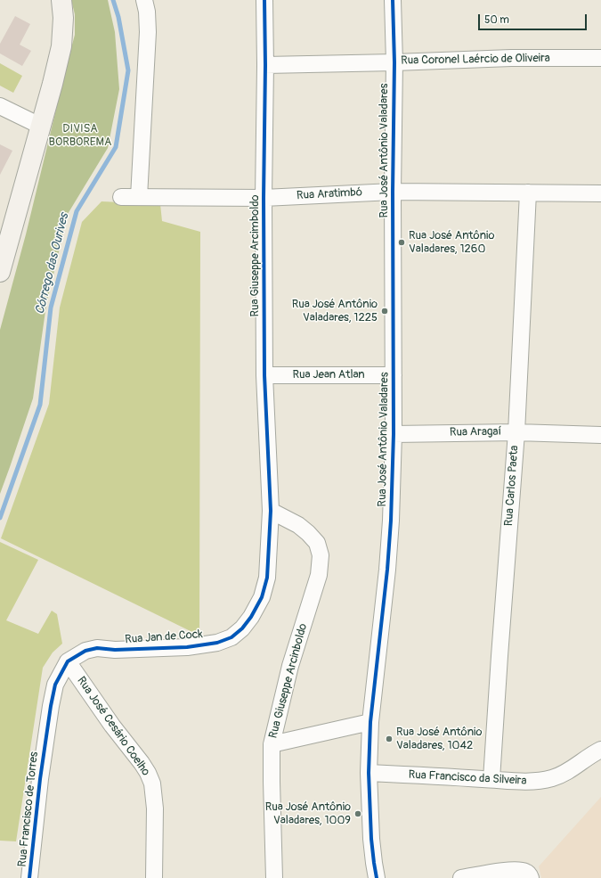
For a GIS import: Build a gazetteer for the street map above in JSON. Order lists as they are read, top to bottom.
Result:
{
  "streets": {
    "street": [
      "Rua Coronel Laércio de Oliveira",
      "Rua José Antônio Valadares",
      "Rua Aratimbó",
      "Rua Giuseppe Arcimboldo",
      "Rua Jean Atlan",
      "Rua Aragaí",
      "Rua Carlos Paeta",
      "Rua Jan de Cock",
      "Rua Giuseppe Arcinboldo",
      "Rua José Cesário Coelho",
      "Rua Francisco da Silveira",
      "Rua Francisco de Torres"
    ]
  },
  "crossings": [
    ["Rua Coronel Laércio de Oliveira", "Rua José Antônio Valadares"],
    ["Rua Coronel Laércio de Oliveira", "Rua Giuseppe Arcimboldo"],
    ["Rua José Antônio Valadares", "Rua Aratimbó"],
    ["Rua José Antônio Valadares", "Rua Jean Atlan"],
    ["Rua José Antônio Valadares", "Rua Aragaí"],
    ["Rua José Antônio Valadares", "Rua Francisco da Silveira"],
    ["Rua Aratimbó", "Rua Giuseppe Arcimboldo"],
    ["Rua Aratimbó", "Rua Carlos Paeta"],
    ["Rua Giuseppe Arcimboldo", "Rua Jean Atlan"],
    ["Rua Giuseppe Arcimboldo", "Rua Jan de Cock"],
    ["Rua Giuseppe Arcimboldo", "Rua Giuseppe Arcinboldo"],
    ["Rua Aragaí", "Rua Carlos Paeta"],
    ["Rua Carlos Paeta", "Rua Francisco da Silveira"],
    ["Rua Jan de Cock", "Rua Giuseppe Arcinboldo"],
    ["Rua Jan de Cock", "Rua José Cesário Coelho"],
    ["Rua Jan de Cock", "Rua Francisco de Torres"],
    ["Rua José Cesário Coelho", "Rua Francisco de Torres"]
  ],
  "water": ["Córrego das Ourives"],
  "parks": ["DIVISA BORBOREMA"],
  "places": [
    "Rua José Antônio Valadares, 1260",
    "Rua José Antônio Valadares, 1225",
    "Rua José Antônio Valadares, 1042",
    "Rua José Antônio Valadares, 1009"
  ],
  "scale_bar": "50 m"
}
